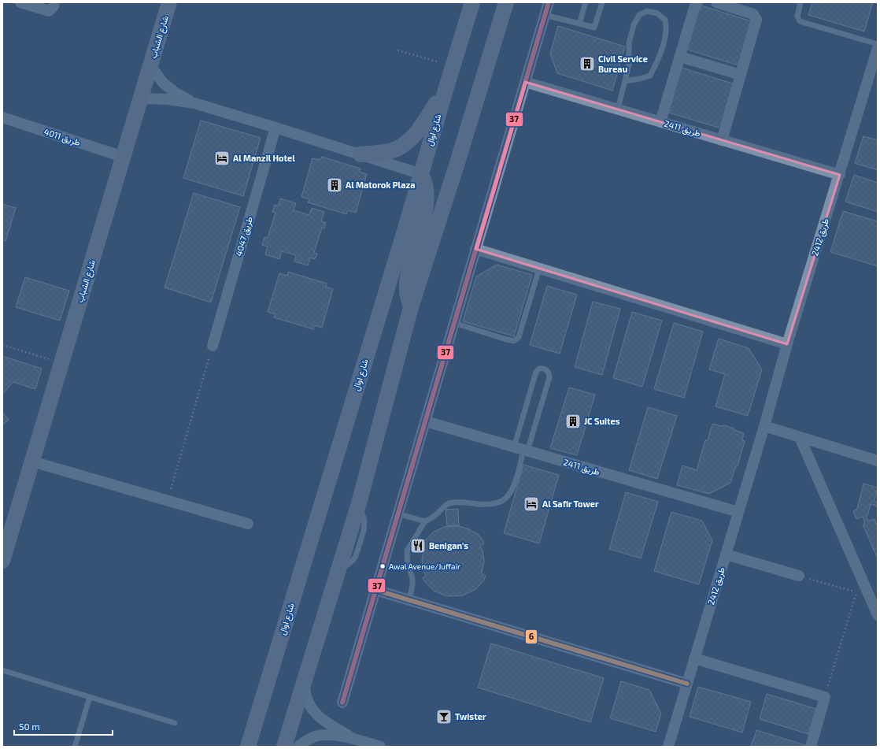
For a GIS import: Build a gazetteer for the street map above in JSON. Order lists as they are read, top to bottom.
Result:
{
  "streets": {
    "main road": ["شارع الشباب", "شارع اوال"],
    "street": [
      "طريق 2411",
      "طريق 4011",
      "طريق 4047",
      "طريق 2412"
    ]
  },
  "crossings": [
    ["شارع الشباب", "طريق 4011"],
    ["طريق 2411", "طريق 2412"]
  ],
  "places": {
    "building": ["Civil Service Bureau", "Al Matorok Plaza", "JC Suites"],
    "hotel": ["Al Manzil Hotel", "Al Safir Tower"],
    "restaurant": ["Benigan's"],
    "other": ["Awal Avenue/Juffair"],
    "bar": ["Twister"]
  },
  "lines": ["transit line 37", "transit line 6"],
  "scale_bar": "50 m"
}
